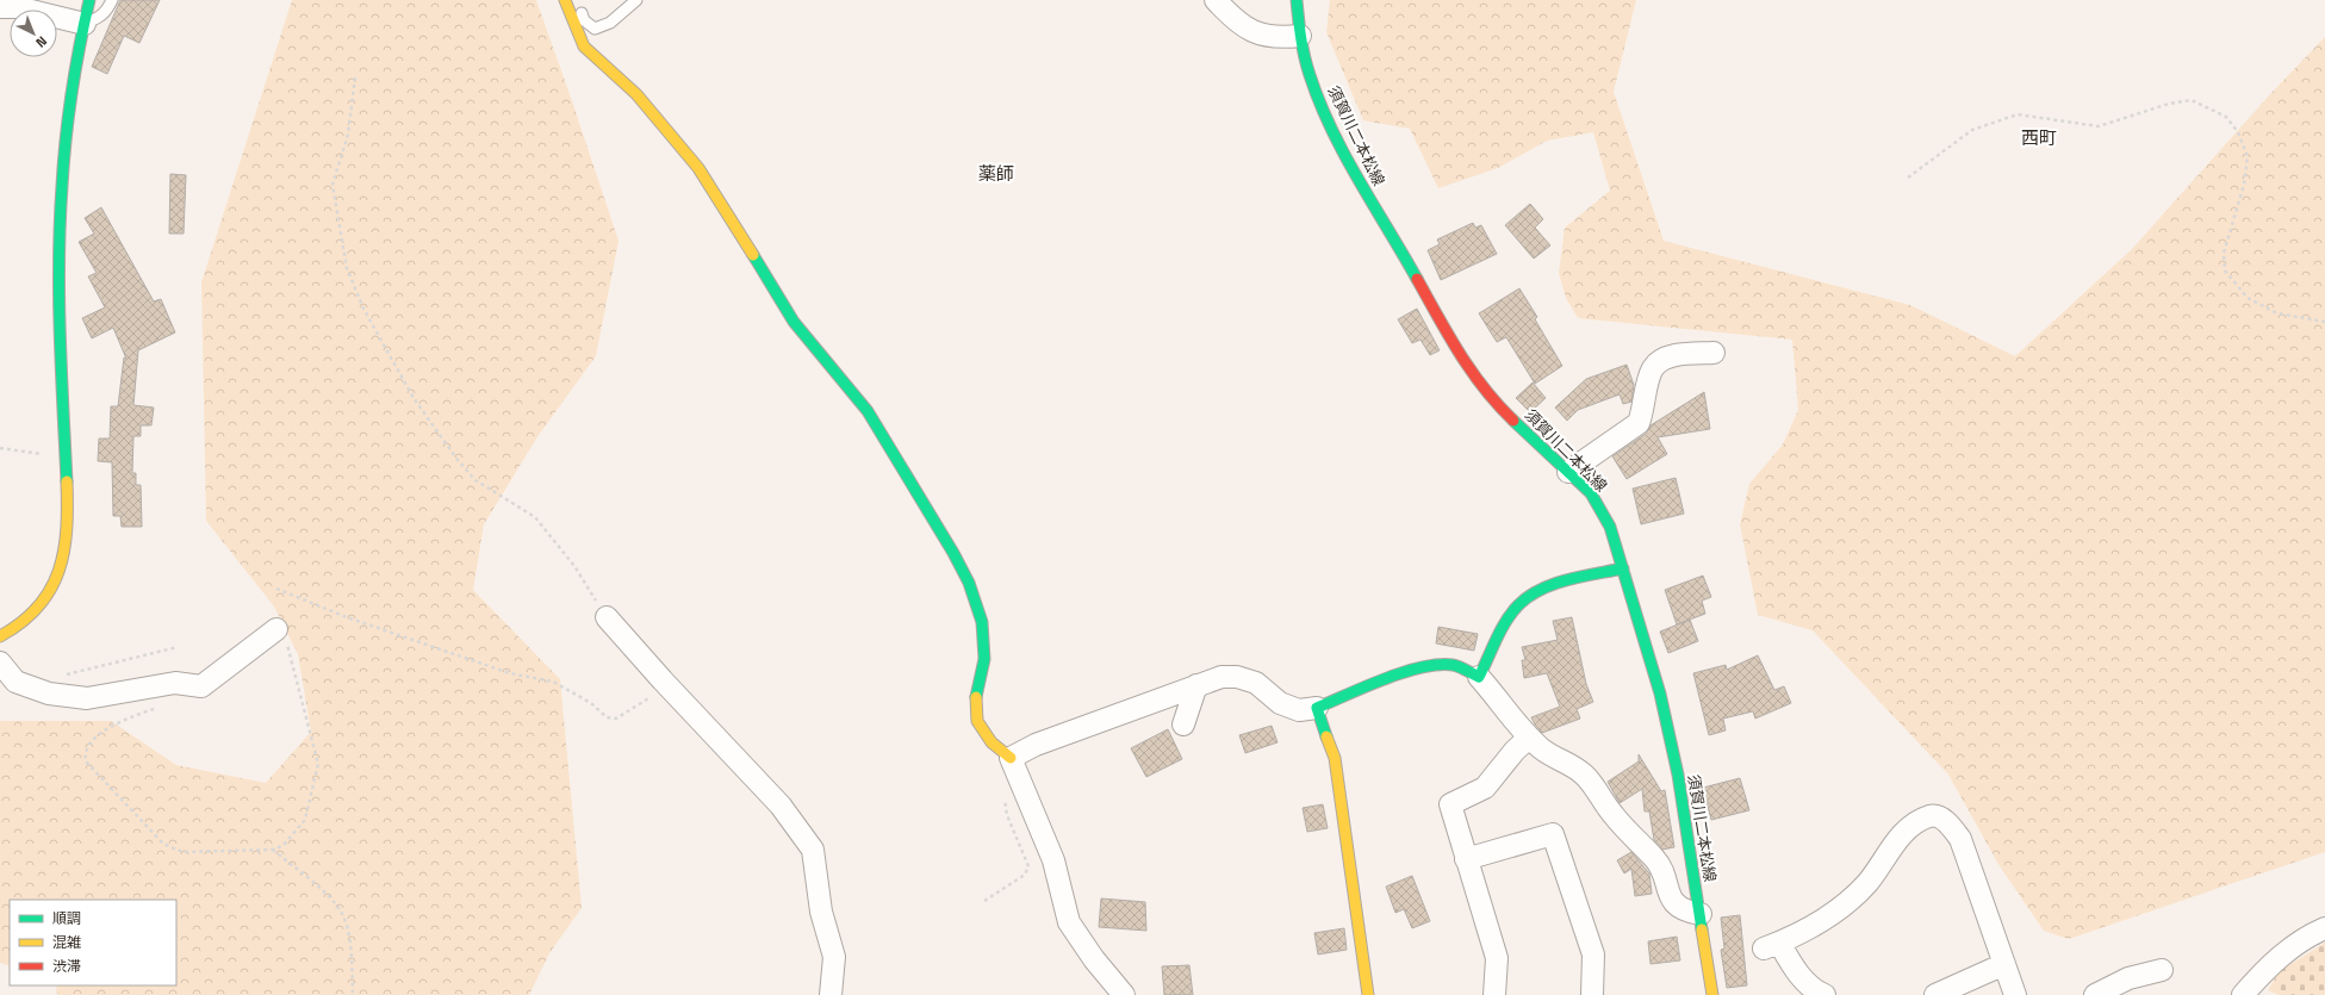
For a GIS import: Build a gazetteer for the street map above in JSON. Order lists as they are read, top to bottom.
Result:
{
  "streets": {
    "street": ["須賀川二本松線"]
  },
  "districts": ["西町", "薬師"],
  "legend": ["順調", "混雑", "渋滞"],
  "north": "bottom right"
}
